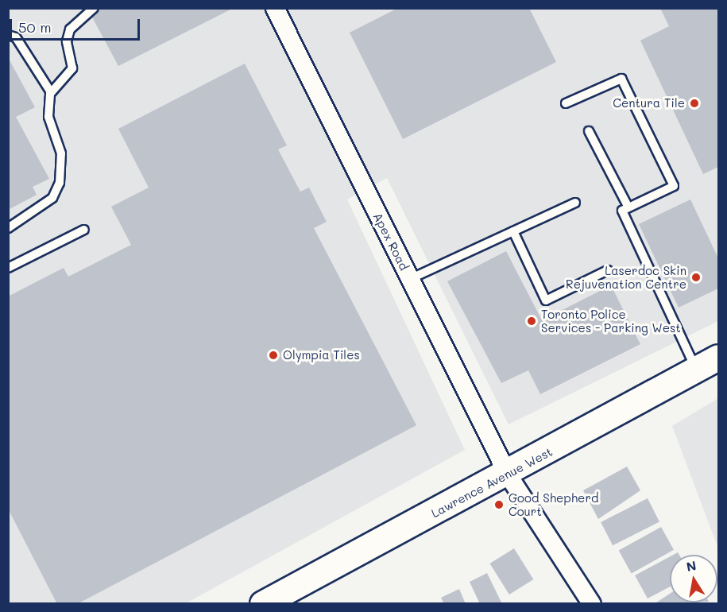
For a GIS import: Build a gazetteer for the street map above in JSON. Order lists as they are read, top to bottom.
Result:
{
  "streets": {
    "main road": ["Lawrence Avenue West"],
    "street": ["Apex Road"]
  },
  "crossings": [
    ["Apex Road", "Lawrence Avenue West"]
  ],
  "places": [
    "Centura Tile",
    "Laserdoc Skin Rejuvenation Centre",
    "Toronto Police Services - Parking West",
    "Olympia Tiles",
    "Good Shepherd Court"
  ],
  "scale_bar": "50 m",
  "north": "top"
}
